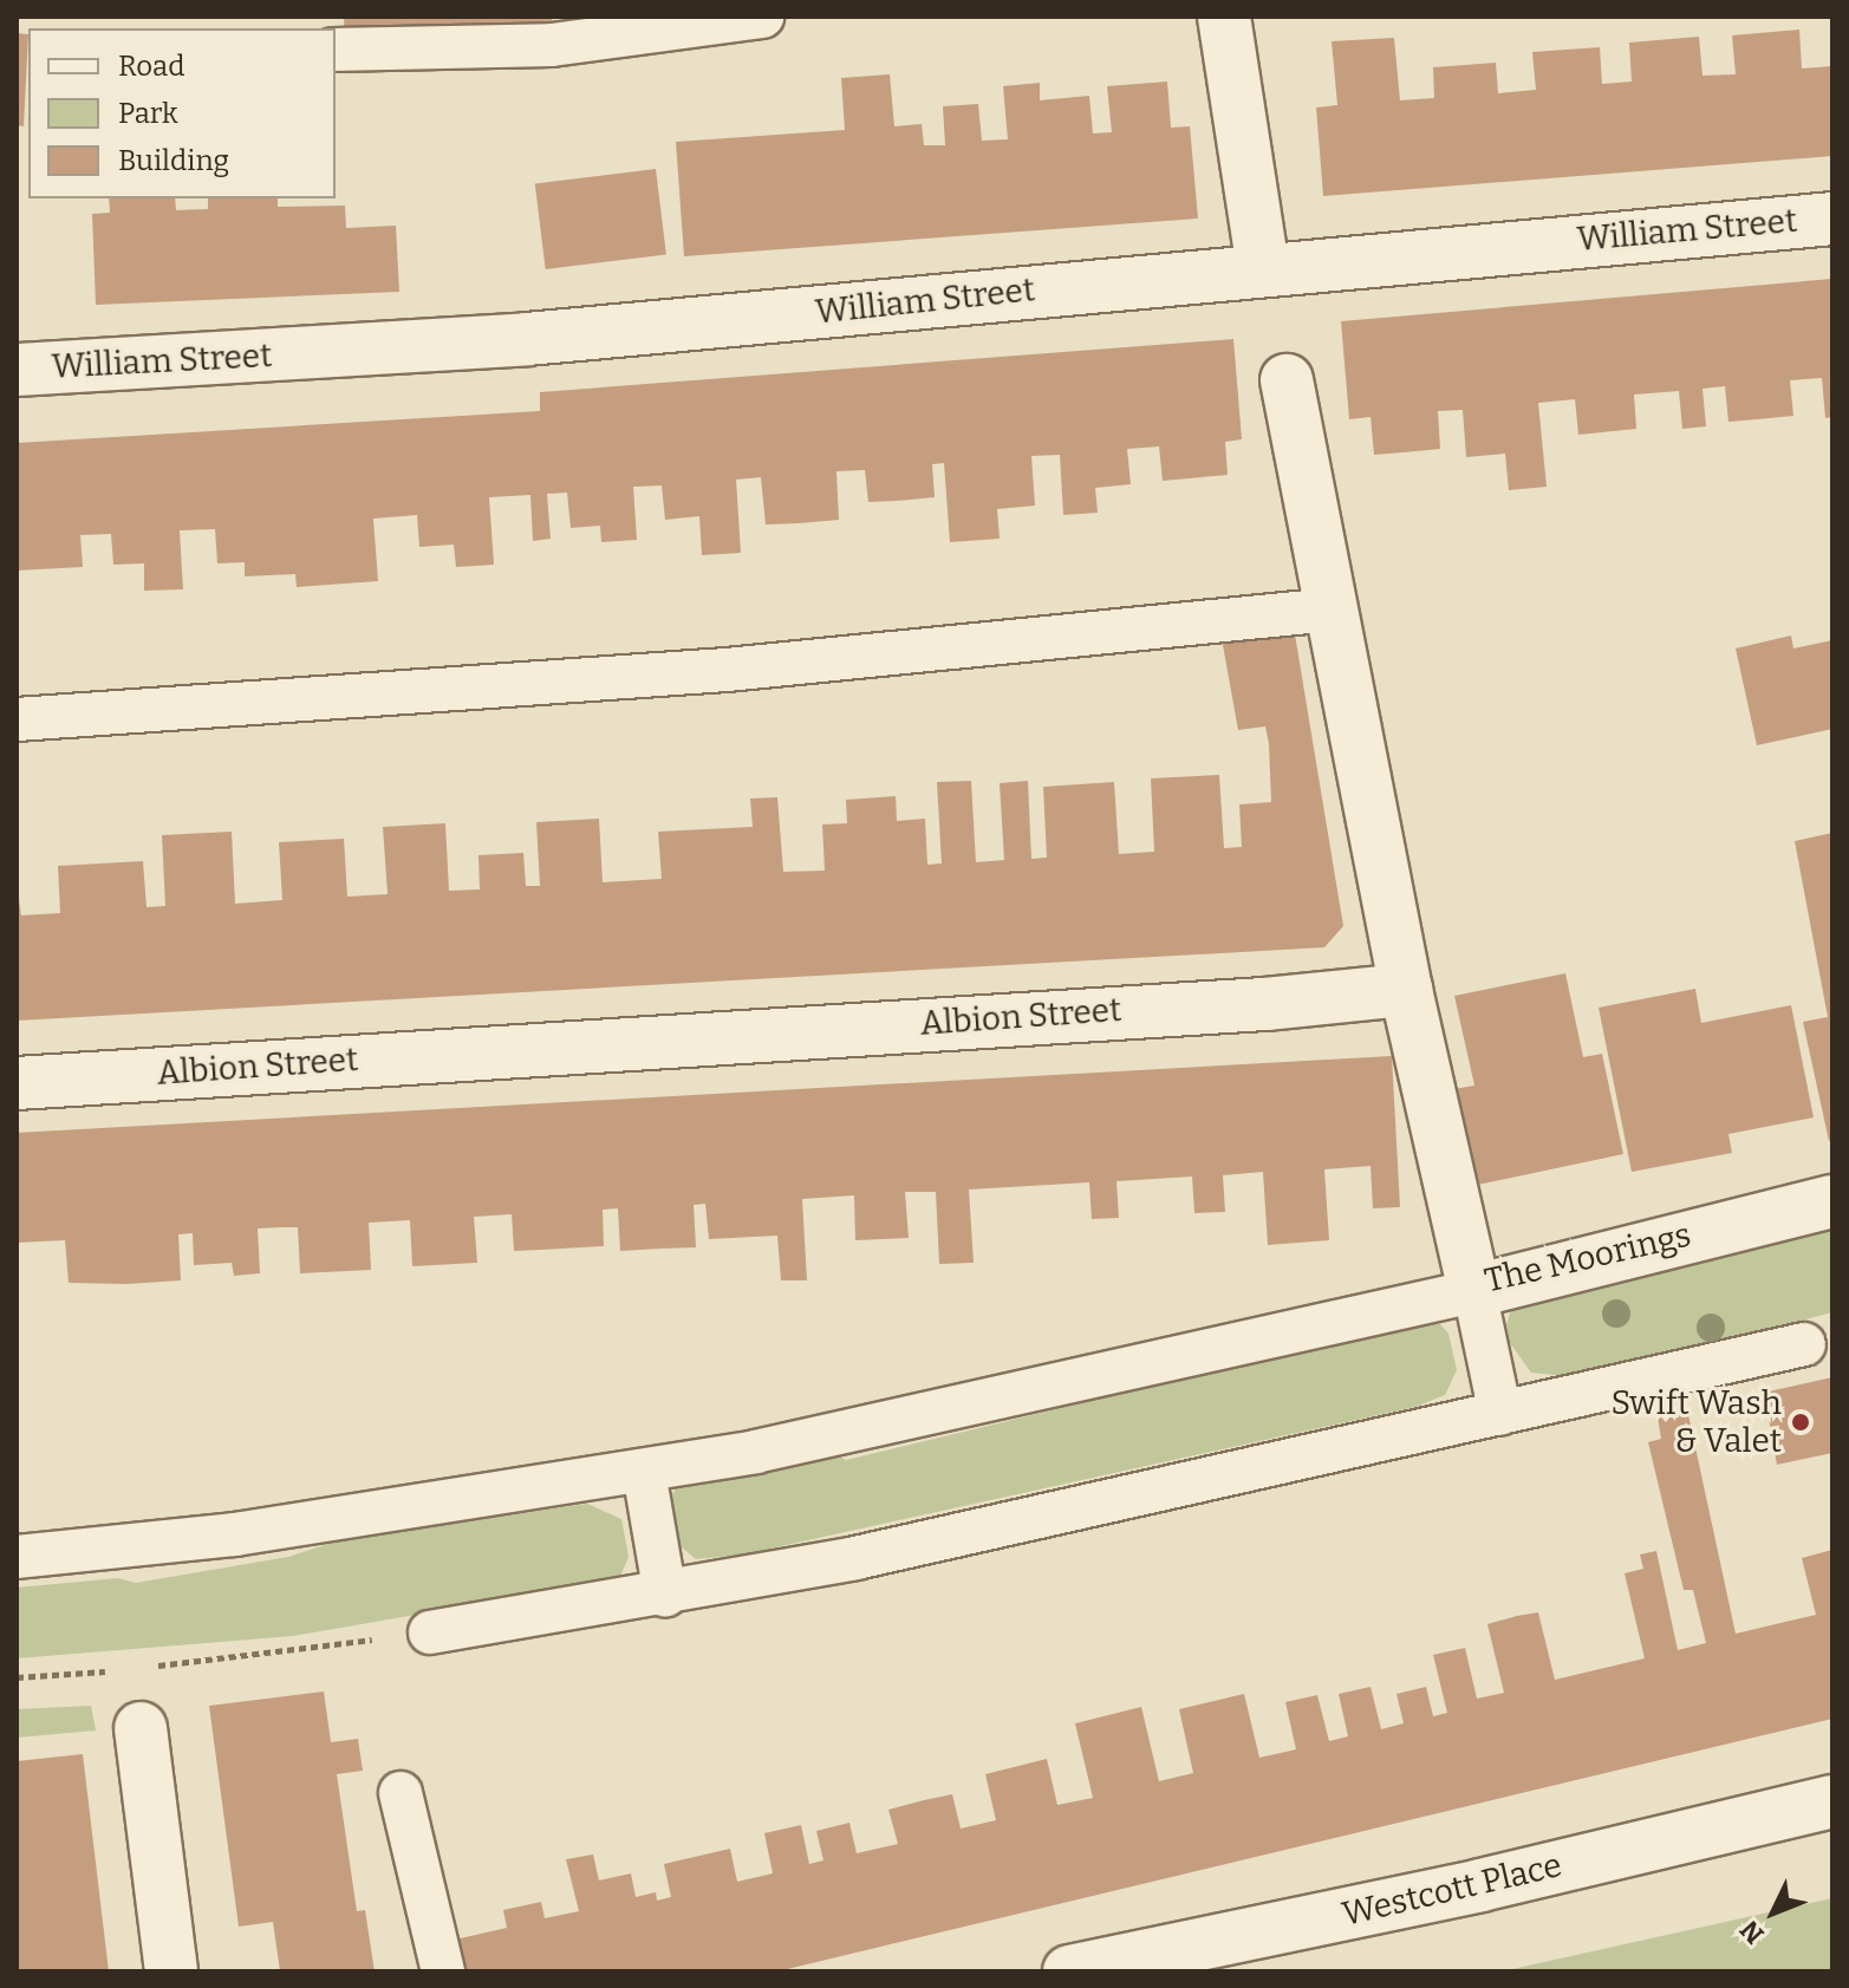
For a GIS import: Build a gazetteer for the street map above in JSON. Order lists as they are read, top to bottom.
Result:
{
  "streets": {
    "street": [
      "William Street",
      "Albion Street",
      "The Moorings",
      "Westcott Place"
    ]
  },
  "crossings": [
    ["Albion Street", "The Moorings"]
  ],
  "places": ["Swift Wash & Valet"],
  "legend": ["Road", "Park", "Building"],
  "north": "bottom left"
}
